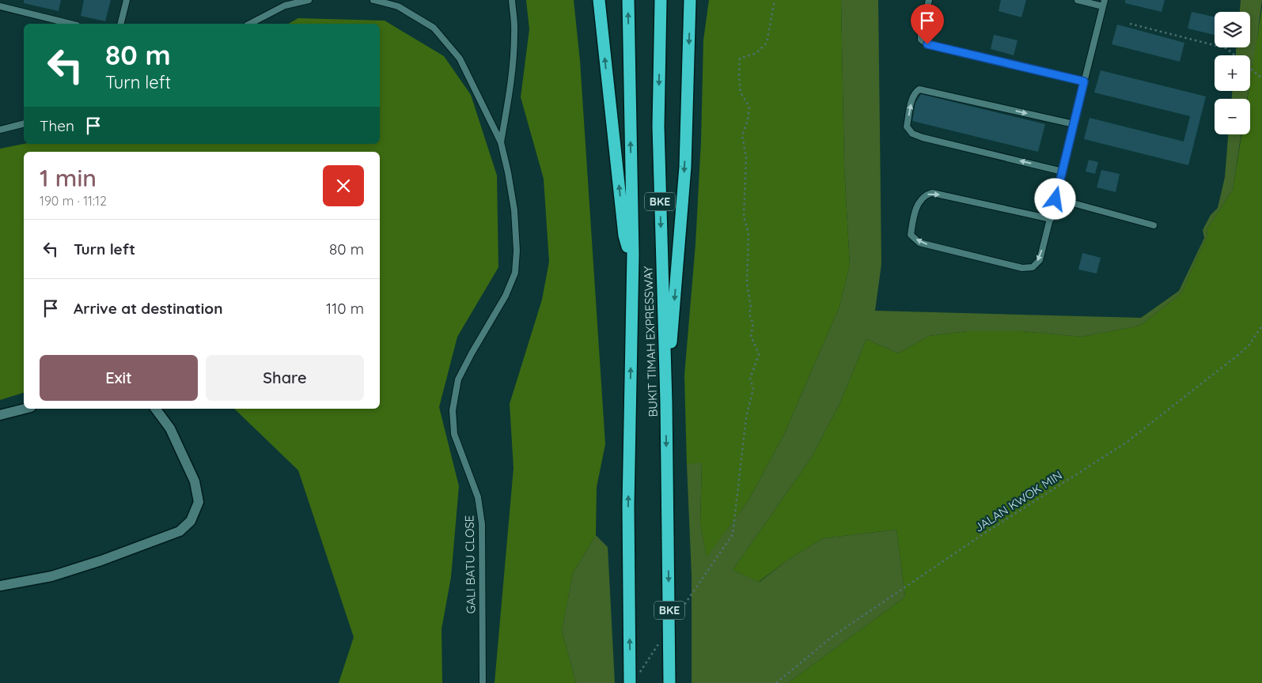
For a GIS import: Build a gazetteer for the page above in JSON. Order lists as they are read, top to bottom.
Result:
{
  "streets": {
    "highway": ["BKE", "BUKIT TIMAH EXPRESSWAY"],
    "lane": ["GALI BATU CLOSE"],
    "path": ["JALAN KWOK MIN"]
  },
  "page": {
    "map_buttons": ["+", "−"],
    "turn": ["80 m", "Turn left"],
    "then": "Then",
    "heading": ["1 min", "190 m · 11:12"],
    "list": [
      {
        "name": "Turn left",
        "value": "80 m"
      },
      {
        "name": "Arrive at destination",
        "value": "110 m"
      }
    ],
    "buttons": ["Exit", "Share"]
  }
}
